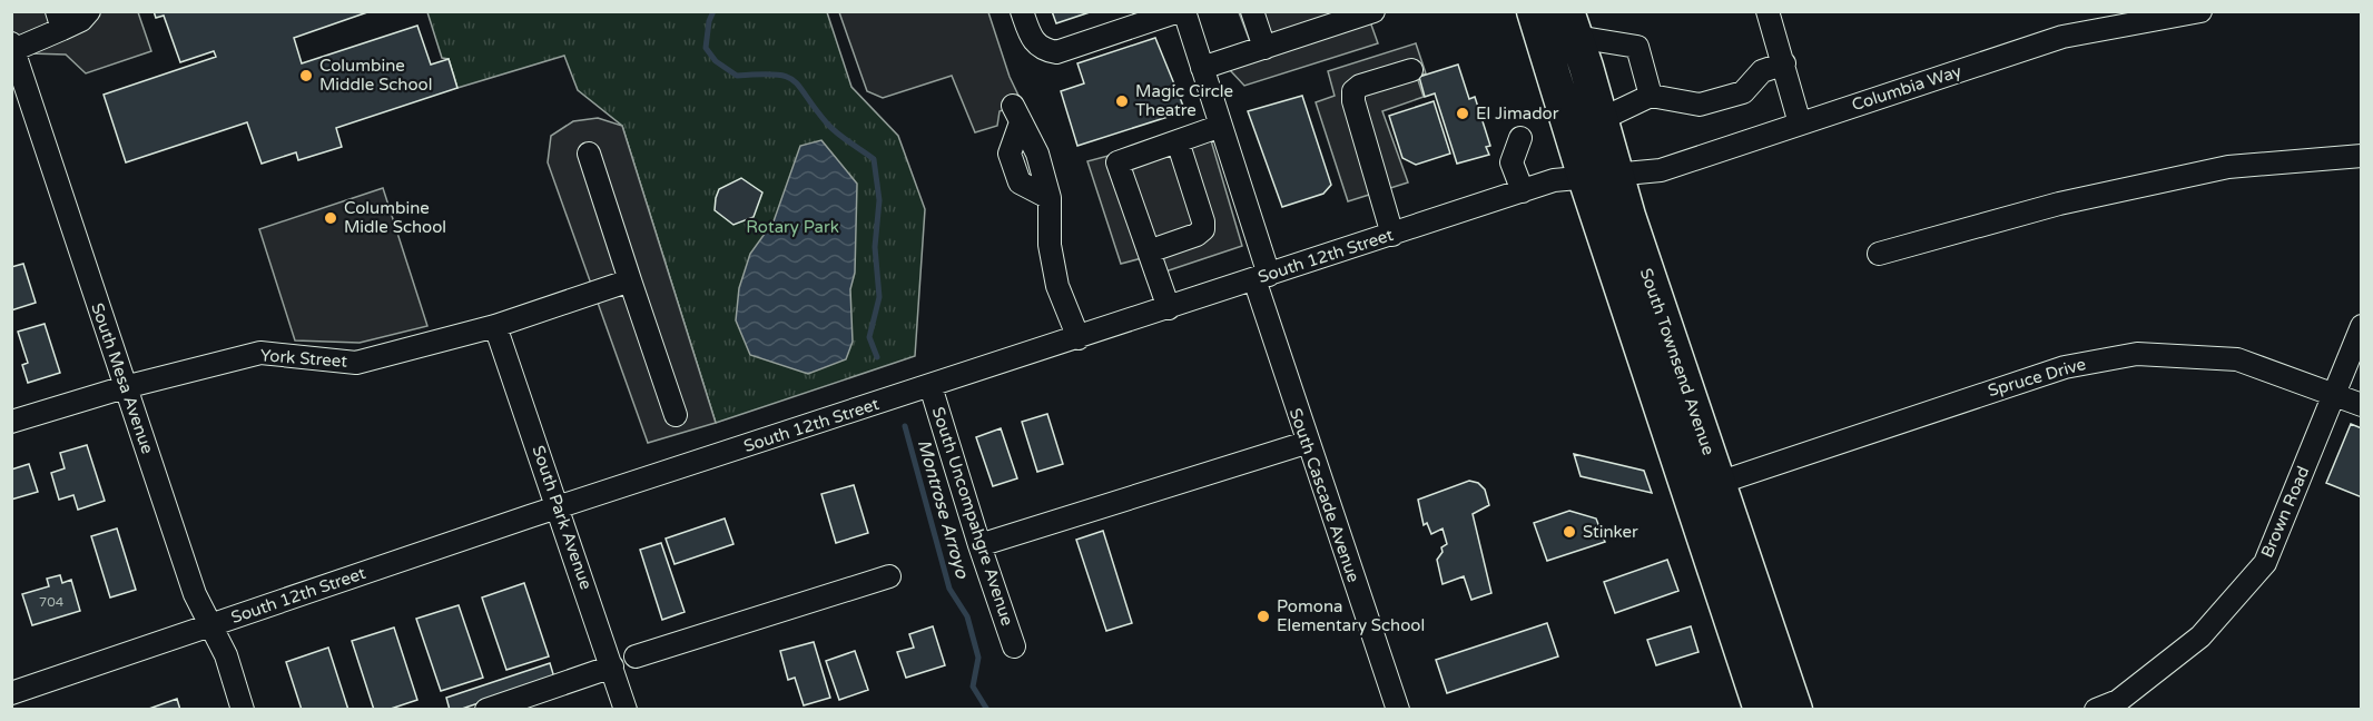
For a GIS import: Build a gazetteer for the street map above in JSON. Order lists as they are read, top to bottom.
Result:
{
  "streets": {
    "highway": ["South Townsend Avenue"],
    "street": [
      "Columbia Way",
      "South 12th Street",
      "York Street",
      "Spruce Drive",
      "South Mesa Avenue",
      "South Cascade Avenue",
      "Brown Road",
      "South Uncompahgre Avenue",
      "South Park Avenue"
    ]
  },
  "crossings": [
    ["Columbia Way", "South 12th Street"],
    ["Columbia Way", "South Townsend Avenue"],
    ["South 12th Street", "South Townsend Avenue"],
    ["South 12th Street", "South Mesa Avenue"],
    ["South 12th Street", "South Cascade Avenue"],
    ["South 12th Street", "South Uncompahgre Avenue"],
    ["South 12th Street", "South Park Avenue"],
    ["York Street", "South Mesa Avenue"],
    ["York Street", "South Park Avenue"],
    ["South Townsend Avenue", "Spruce Drive"],
    ["Spruce Drive", "Brown Road"]
  ],
  "water": ["Montrose Arroyo"],
  "parks": ["Rotary Park"],
  "places": [
    "Columbine Middle School",
    "Magic Circle Theatre",
    "El Jimador",
    "Columbine Midle School",
    "Stinker",
    "Pomona Elementary School"
  ],
  "house_numbers": ["704"]
}
